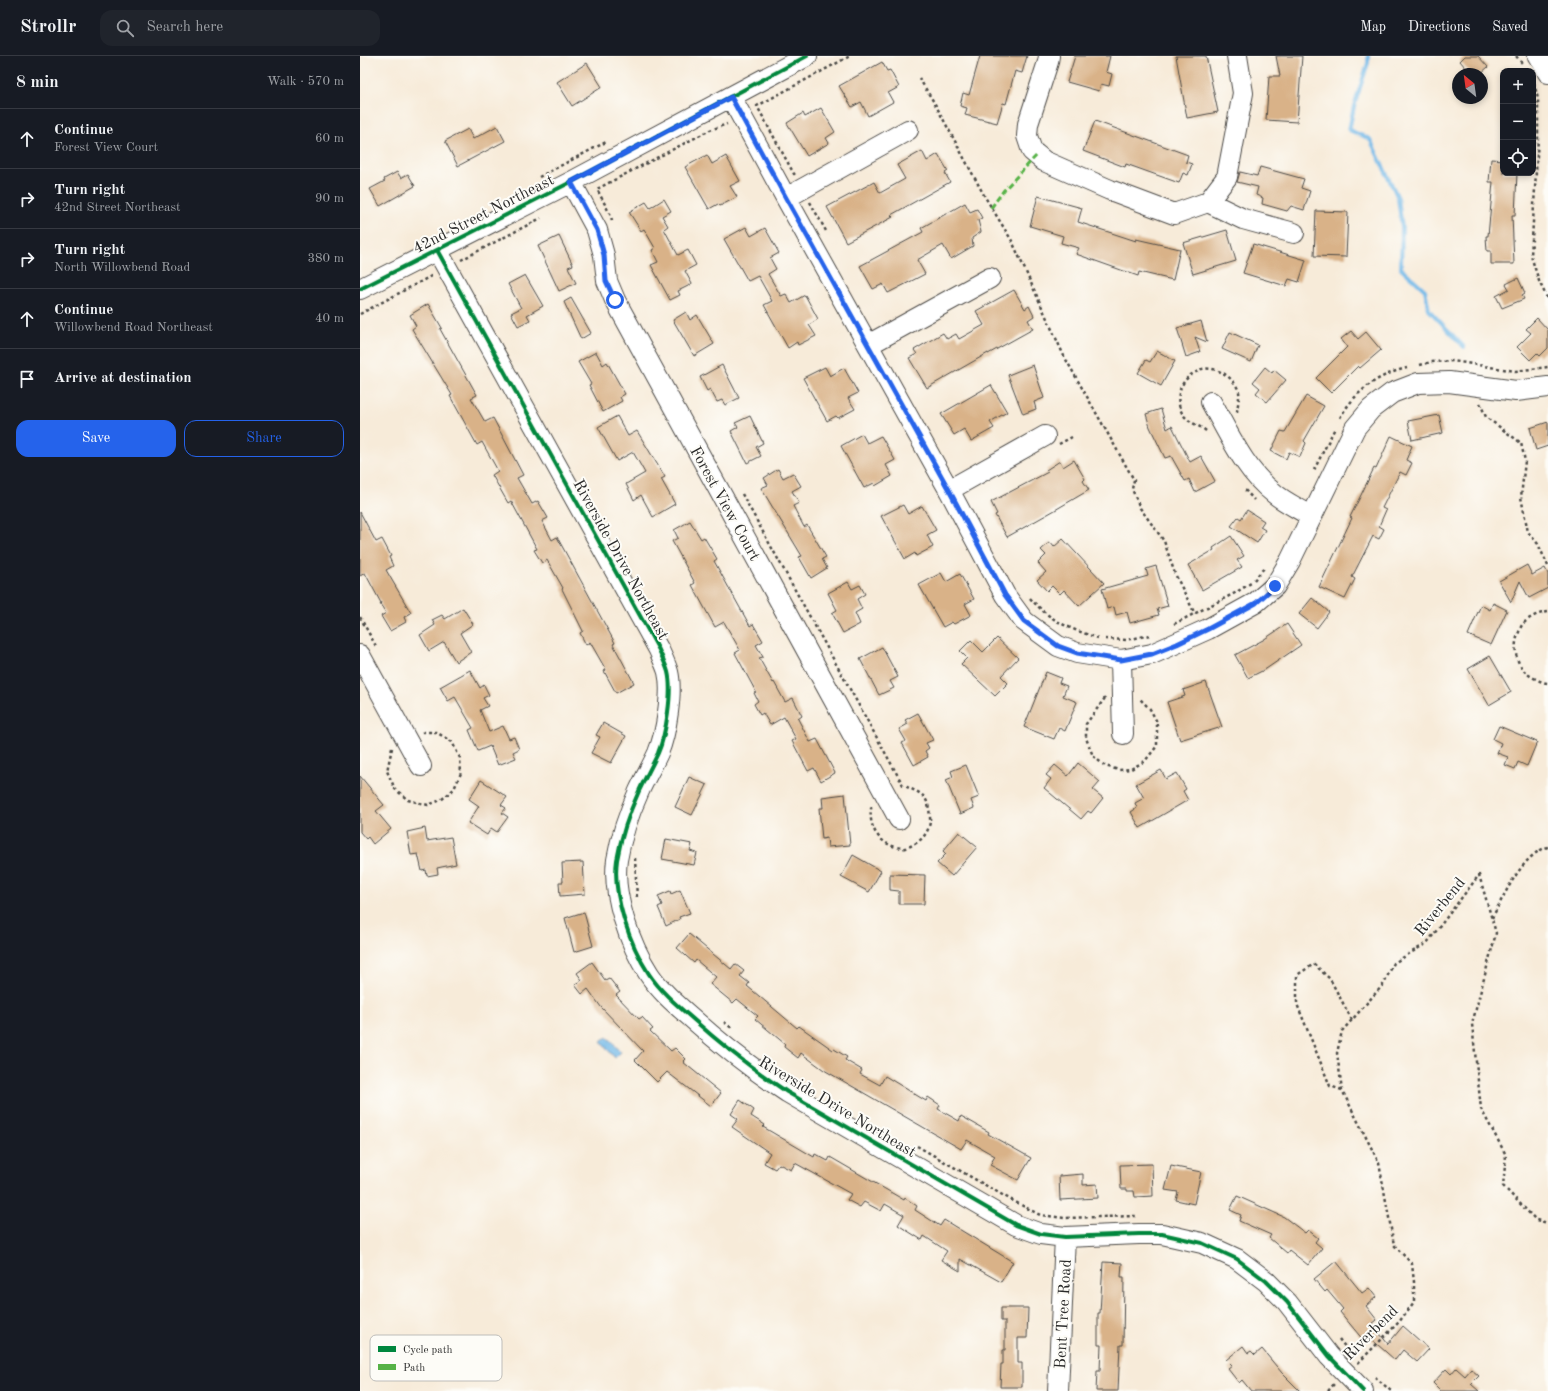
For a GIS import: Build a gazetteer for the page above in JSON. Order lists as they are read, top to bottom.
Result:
{
  "streets": {
    "street": [
      "42nd Street Northeast",
      "Forest View Court",
      "Riverside Drive Northeast",
      "Bent Tree Road"
    ],
    "path": ["Riverbend"]
  },
  "crossings": [
    ["42nd Street Northeast", "Forest View Court"],
    ["42nd Street Northeast", "Riverside Drive Northeast"],
    ["Riverside Drive Northeast", "Riverbend"],
    ["Riverside Drive Northeast", "Bent Tree Road"]
  ],
  "legend": ["Cycle path", "Path"],
  "north": "top left",
  "page": {
    "header": "Strollr",
    "search": "Search here",
    "nav": ["Map", "Directions", "Saved"],
    "heading": ["8 min", "Walk · 570 m"],
    "map_buttons": ["+", "−"],
    "list": [
      ["Continue", "Forest View Court", "60 m"],
      ["Turn right", "42nd Street Northeast", "90 m"],
      ["Turn right", "North Willowbend Road", "380 m"],
      ["Continue", "Willowbend Road Northeast", "40 m"],
      "Arrive at destination"
    ],
    "buttons": ["Save", "Share"]
  }
}
